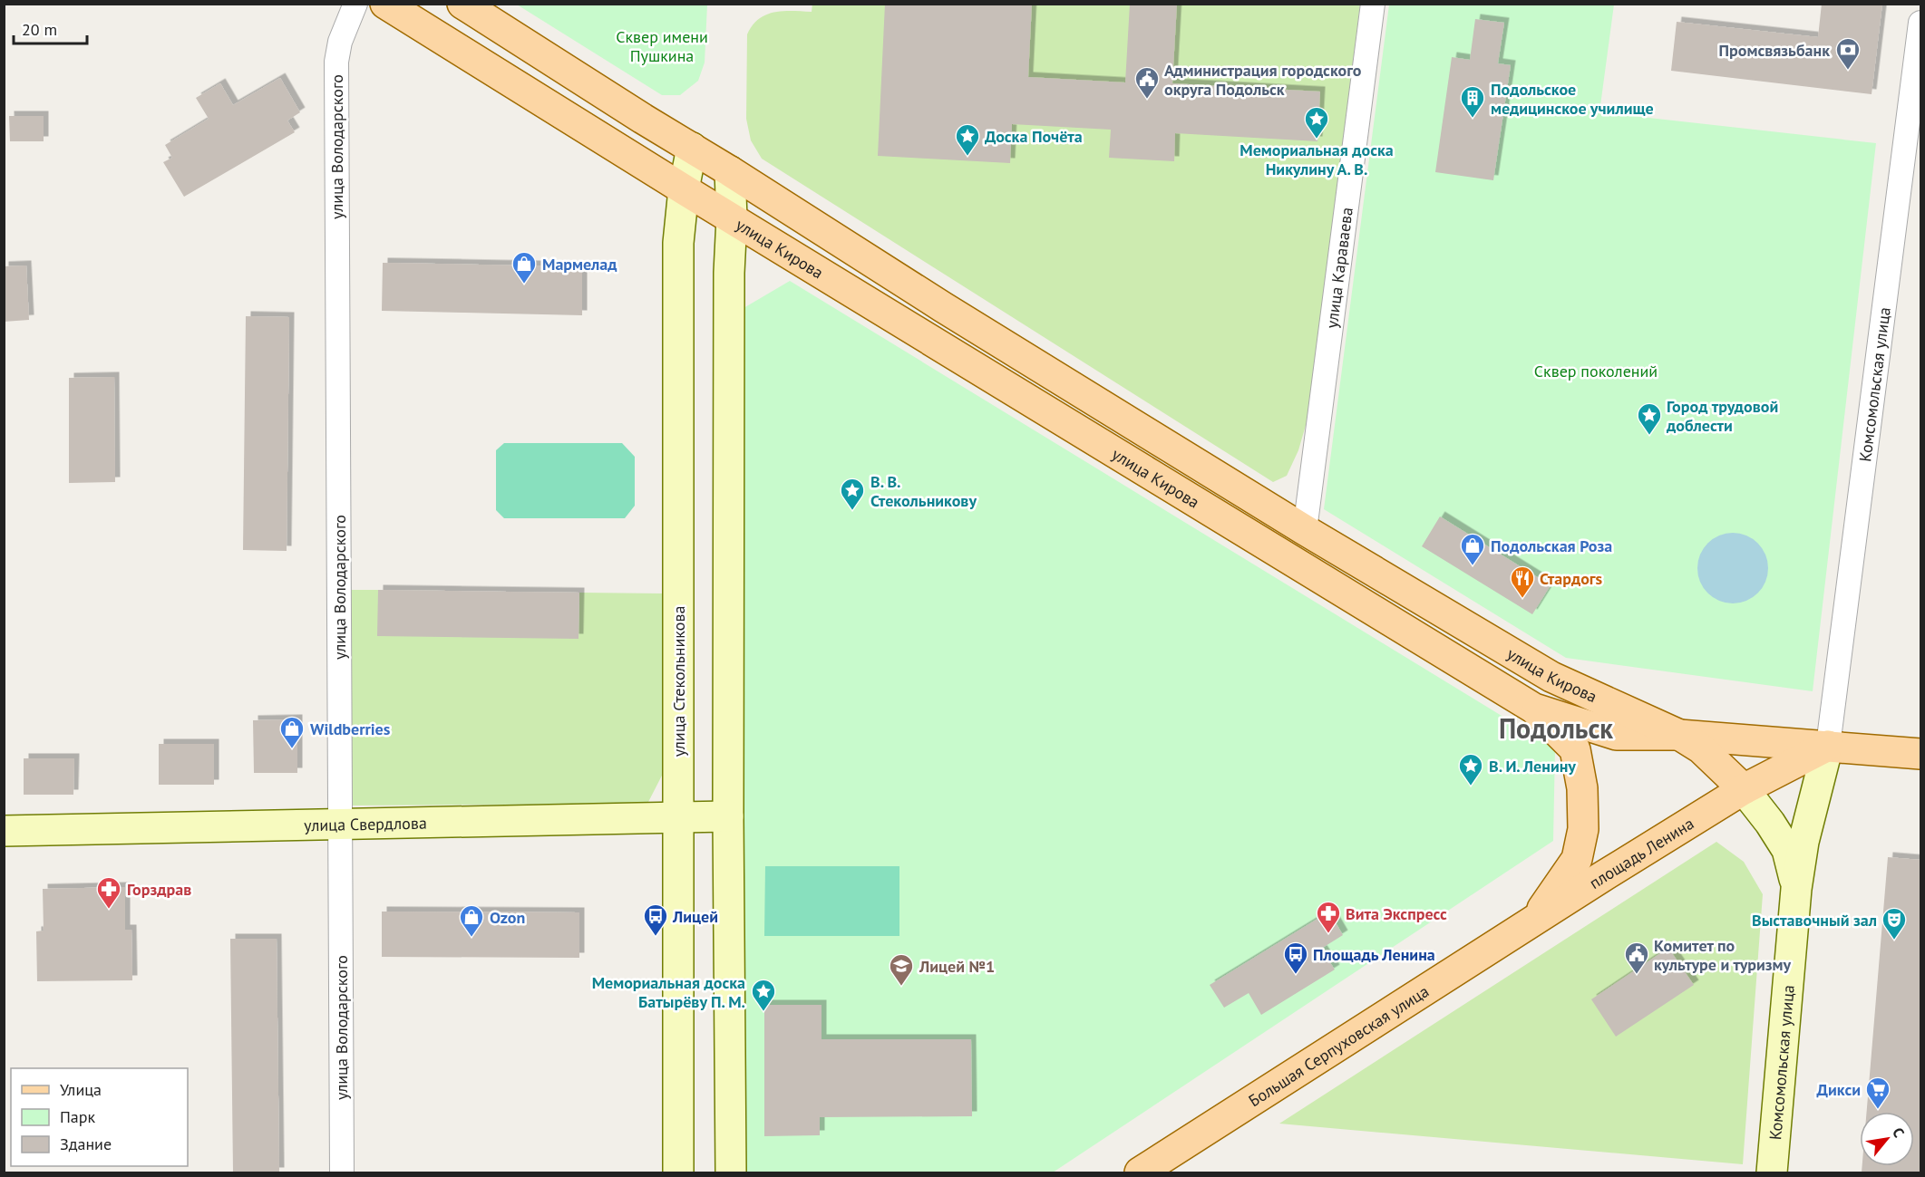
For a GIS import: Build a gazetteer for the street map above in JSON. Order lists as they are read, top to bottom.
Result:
{
  "streets": {
    "main road": [
      "улица Кирова",
      "Комсомольская улица",
      "улица Стекольникова",
      "улица Свердлова",
      "площадь Ленина",
      "Большая Серпуховская улица"
    ],
    "street": ["улица Володарского", "улица Караваева"]
  },
  "crossings": [
    ["улица Володарского", "улица Свердлова"],
    ["улица Кирова", "улица Караваева"],
    ["улица Кирова", "улица Стекольникова"],
    ["улица Кирова", "площадь Ленина"],
    ["Комсомольская улица", "площадь Ленина"],
    ["улица Стекольникова", "улица Свердлова"],
    ["площадь Ленина", "Большая Серпуховская улица"]
  ],
  "districts": ["Подольск"],
  "parks": ["Сквер имени Пушкина", "Сквер поколений"],
  "places": {
    "bank": ["Промсвязьбанк"],
    "public building": ["Администрация городского округа Подольск", "Комитет по культуре и туризму"],
    "building": ["Подольское медицинское училище"],
    "place": [
      "Мемориальная доска Никулину А. В.",
      "Доска Почёта",
      "Город трудовой доблести",
      "В. В. Стекольникову",
      "В. И. Ленину",
      "Мемориальная доска Батырёву П. М."
    ],
    "shop": [
      "Мармелад",
      "Подольская Роза",
      "Wildberries",
      "Ozon"
    ],
    "restaurant": ["Стардогs"],
    "pharmacy": ["Горздрав", "Вита Экспресс"],
    "bus stop": ["Лицeй", "Площадь Ленина"],
    "theatre": ["Выставочный зал"],
    "school or university": ["Лицeй №1"],
    "supermarket": ["Дикси"]
  },
  "legend": ["Улица", "Парк", "Здание"],
  "scale_bar": "20 m",
  "north": "top right"
}
